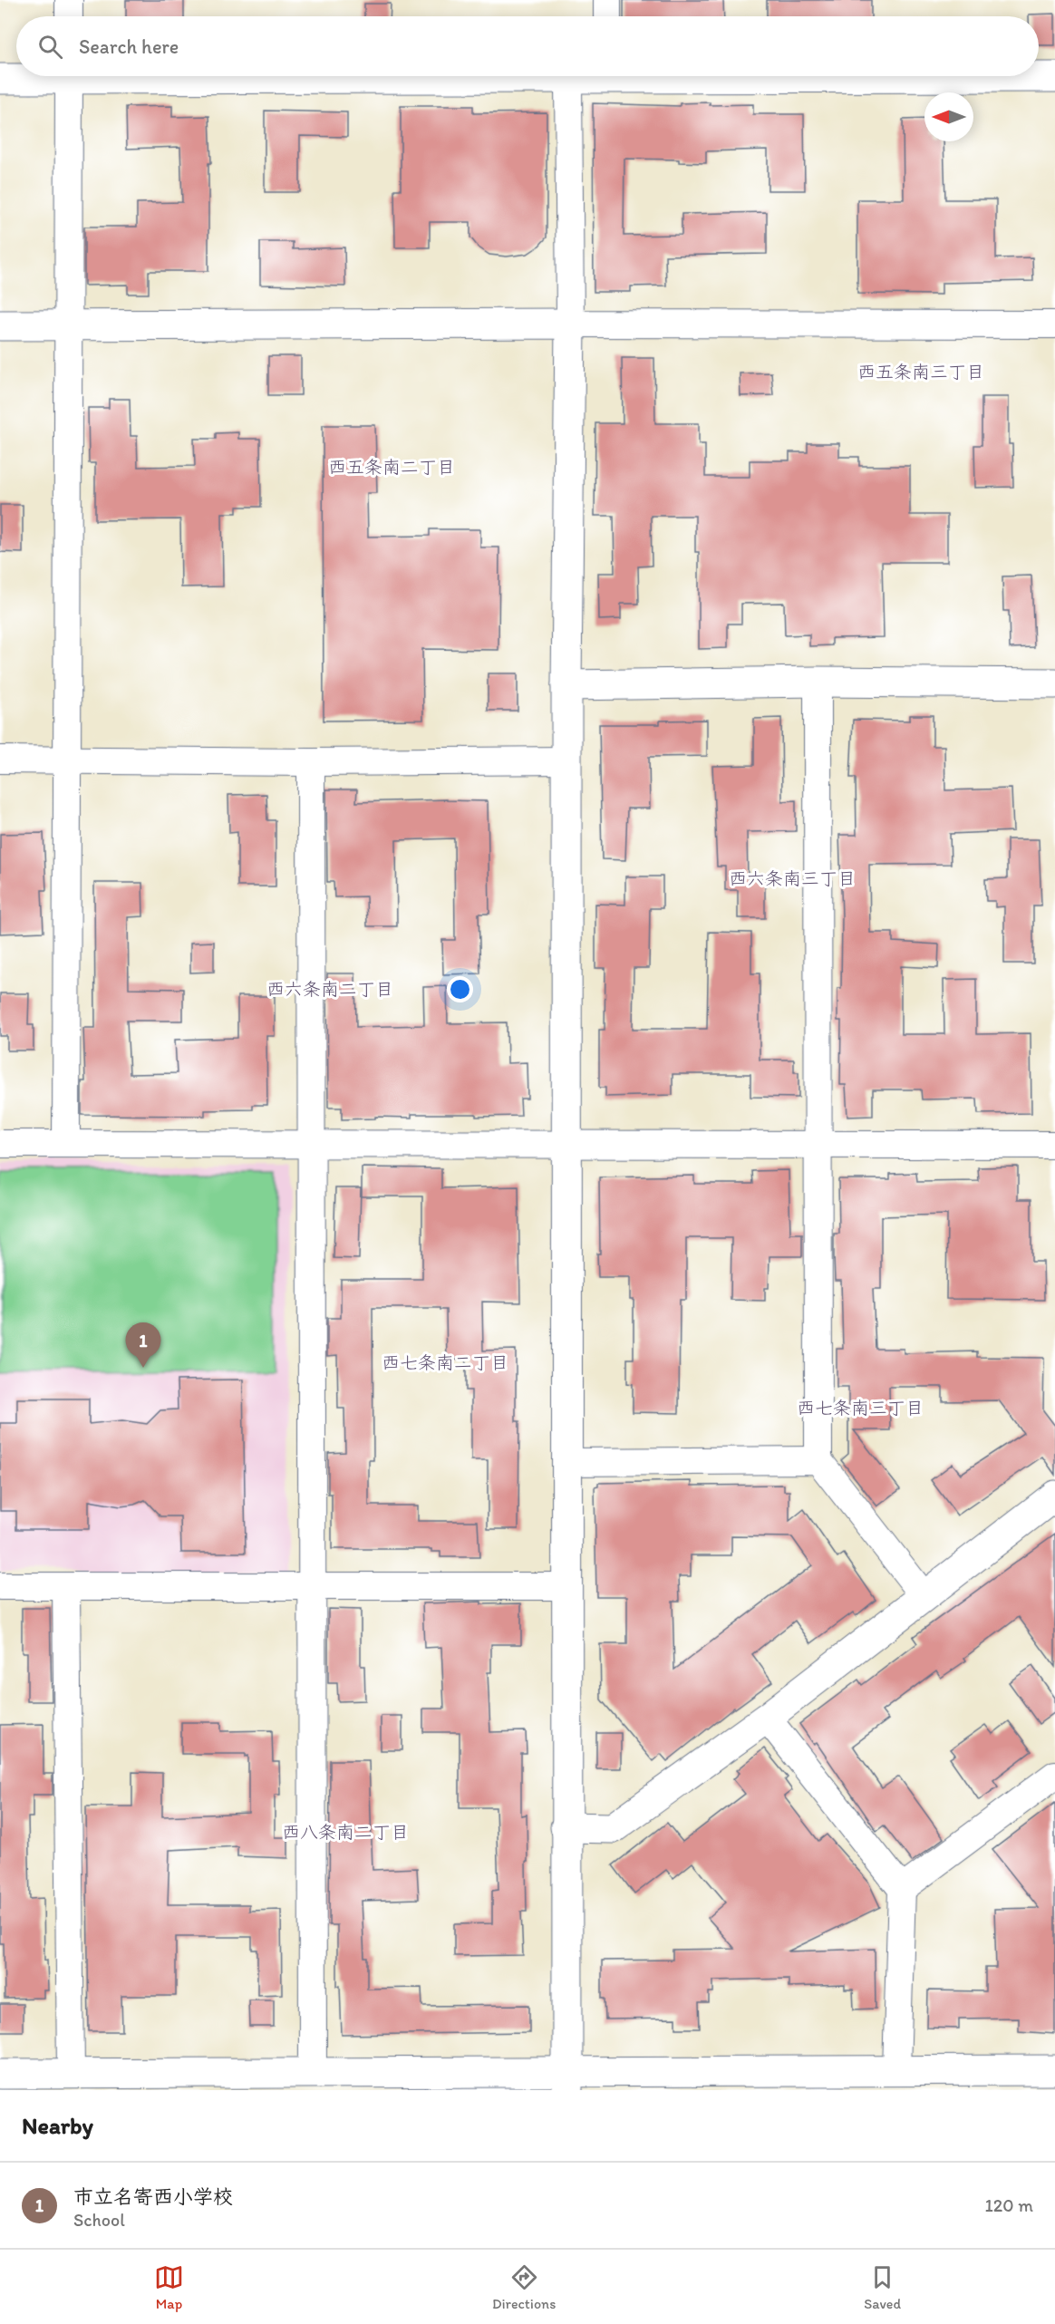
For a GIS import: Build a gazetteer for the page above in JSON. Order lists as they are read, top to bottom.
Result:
{
  "districts": [
    "西五条南三丁目",
    "西五条南二丁目",
    "西六条南三丁目",
    "西六条南二丁目",
    "西七条南二丁目",
    "西七条南三丁目",
    "西八条南二丁目"
  ],
  "north": "left",
  "page": {
    "search": "Search here",
    "pins": "1",
    "heading": "Nearby",
    "list": [
      {
        "mark": "1",
        "name": "市立名寄西小学校",
        "note": "School",
        "value": "120 m"
      }
    ],
    "nav": ["Map", "Directions", "Saved"]
  }
}
